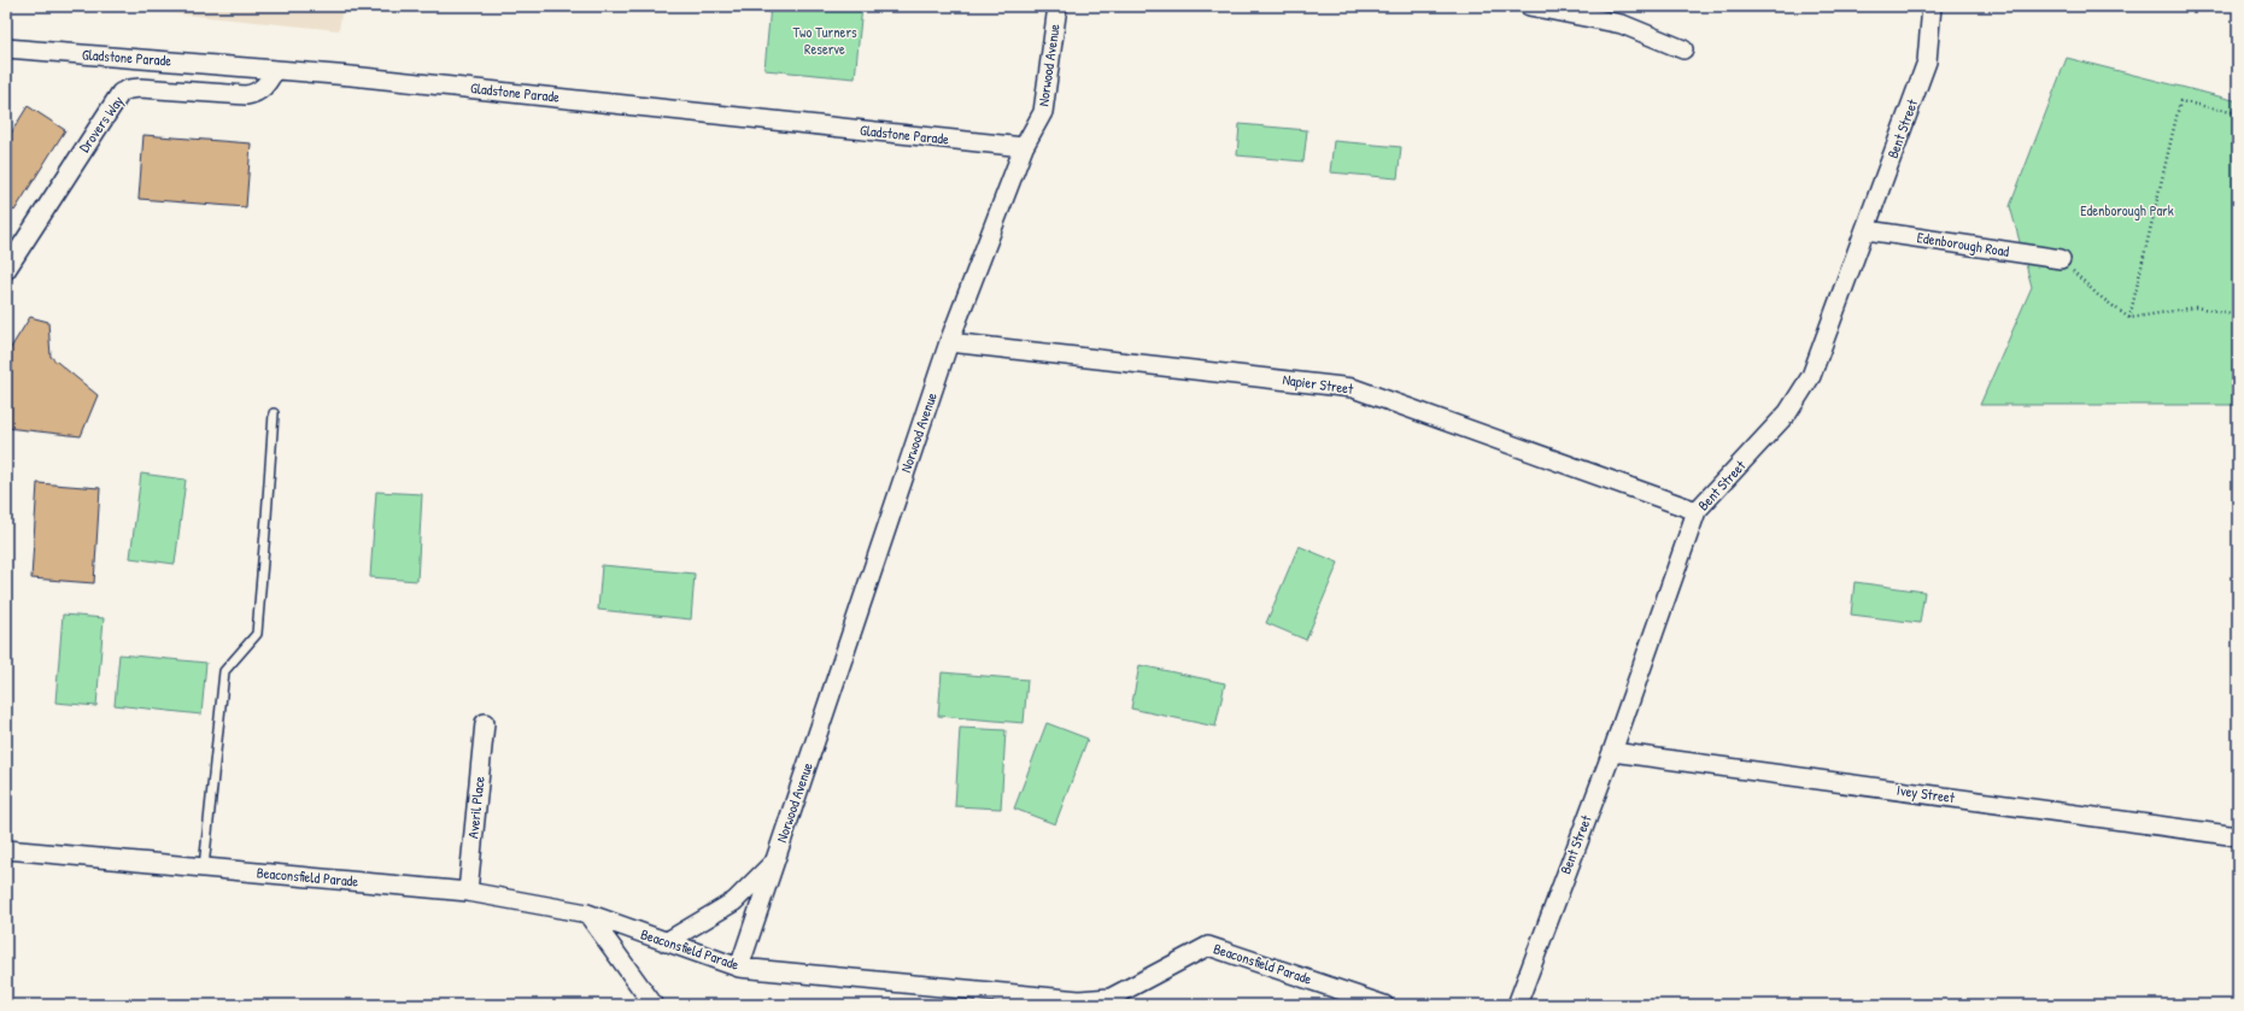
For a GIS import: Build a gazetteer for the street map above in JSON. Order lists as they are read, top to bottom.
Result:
{
  "streets": {
    "street": [
      "Gladstone Parade",
      "Norwood Avenue",
      "Drovers Way",
      "Bent Street",
      "Edenborough Road",
      "Napier Street",
      "Ivey Street",
      "Averil Place",
      "Beaconsfield Parade"
    ]
  },
  "crossings": [
    ["Gladstone Parade", "Norwood Avenue"],
    ["Gladstone Parade", "Drovers Way"],
    ["Norwood Avenue", "Napier Street"],
    ["Norwood Avenue", "Beaconsfield Parade"],
    ["Bent Street", "Edenborough Road"],
    ["Bent Street", "Napier Street"],
    ["Bent Street", "Ivey Street"],
    ["Averil Place", "Beaconsfield Parade"]
  ],
  "parks": ["Two Turners Reserve", "Edenborough Park"]
}
